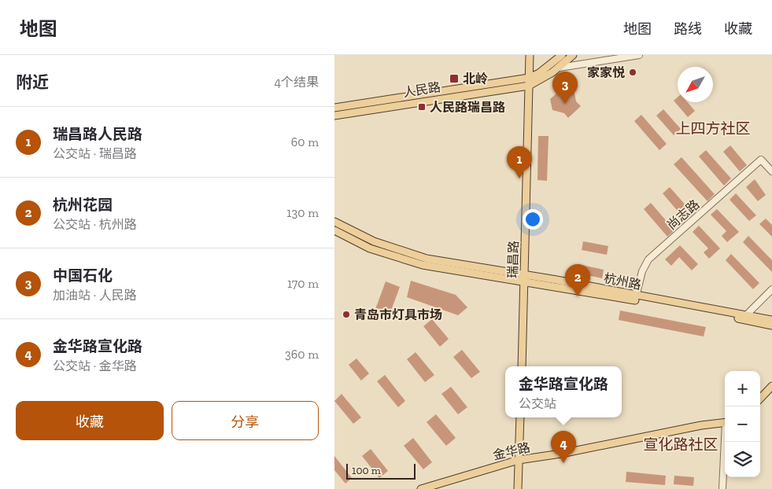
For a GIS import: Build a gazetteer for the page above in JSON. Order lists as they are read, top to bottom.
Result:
{
  "streets": {
    "main road": [
      "人民路",
      "瑞昌路",
      "杭州路",
      "金华路"
    ],
    "street": ["尚志路"]
  },
  "crossings": [
    ["人民路", "瑞昌路"],
    ["尚志路", "杭州路"],
    ["瑞昌路", "杭州路"]
  ],
  "districts": ["上四方社区", "宣化路社区"],
  "places": {
    "other": ["家家悦", "青岛市灯具市场"],
    "transit": ["北岭", "人民路瑞昌路"]
  },
  "scale_bar": "100 m",
  "north": "bottom left",
  "page": {
    "header": "地图",
    "nav": ["地图", "路线", "收藏"],
    "heading": ["附近", "4个结果"],
    "pins": [
      "3",
      "1",
      "2",
      "4"
    ],
    "list": [
      {
        "mark": "1",
        "name": "瑞昌路人民路",
        "note": "公交站 · 瑞昌路",
        "value": "60 m"
      },
      {
        "mark": "2",
        "name": "杭州花园",
        "note": "公交站 · 杭州路",
        "value": "130 m"
      },
      {
        "mark": "3",
        "name": "中国石化",
        "note": "加油站 · 人民路",
        "value": "170 m"
      },
      {
        "mark": "4",
        "name": "金华路宣化路",
        "note": "公交站 · 金华路",
        "value": "360 m"
      }
    ],
    "popup": ["金华路宣化路", "公交站"],
    "map_buttons": ["+", "−"],
    "buttons": ["收藏", "分享"],
    "scale": "100 m"
  }
}
